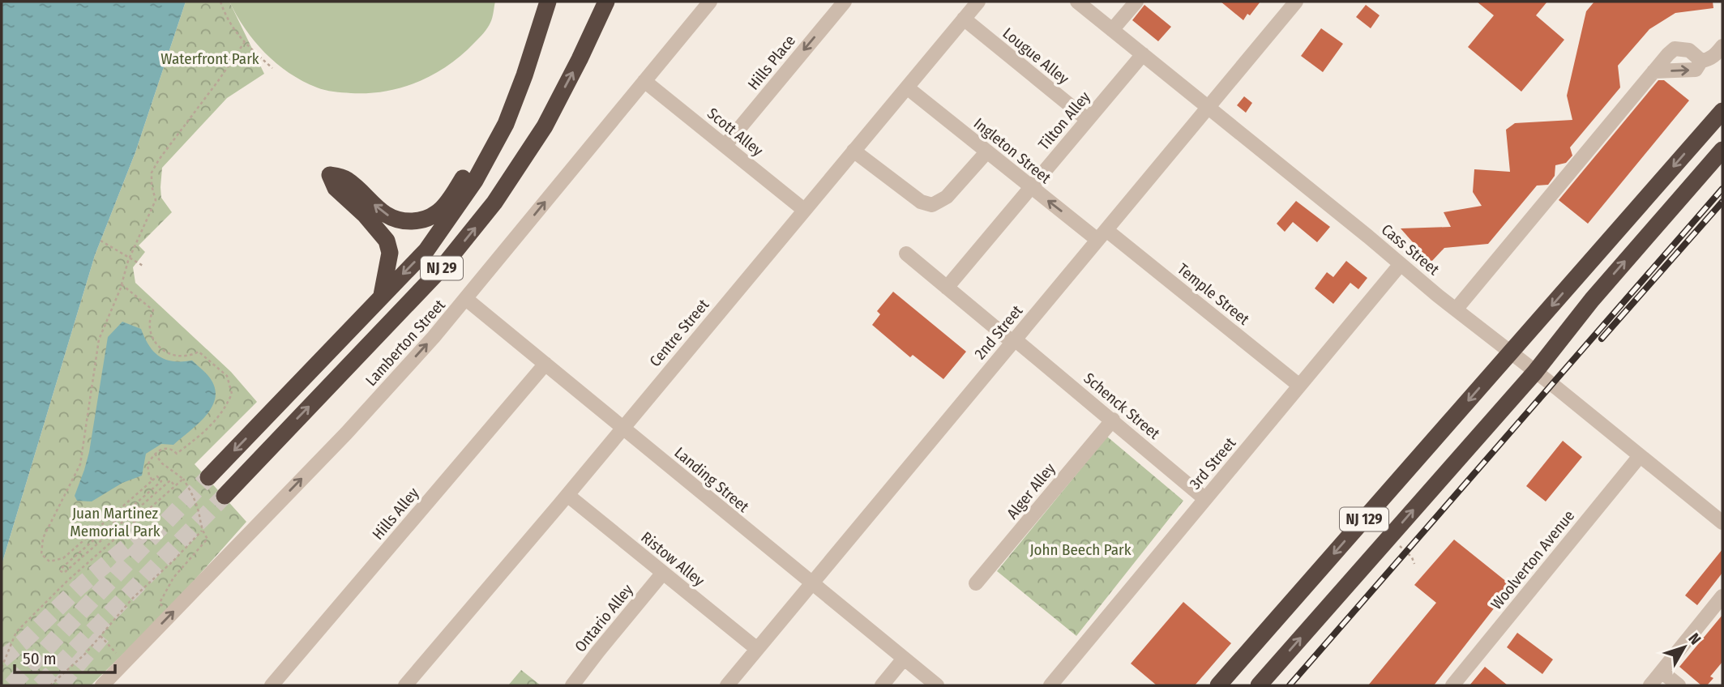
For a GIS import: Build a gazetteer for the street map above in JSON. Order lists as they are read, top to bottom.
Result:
{
  "streets": {
    "highway": ["NJ 29", "NJ 129"],
    "street": [
      "Lougue Alley",
      "Hills Place",
      "Tilton Alley",
      "Scott Alley",
      "Ingleton Street",
      "Cass Street",
      "Temple Street",
      "2nd Street",
      "Centre Street",
      "Lamberton Street",
      "Schenck Street",
      "3rd Street",
      "Landing Street",
      "Alger Alley",
      "Hills Alley",
      "Ristow Alley",
      "Woolverton Avenue",
      "Ontario Alley"
    ]
  },
  "crossings": [
    ["Lougue Alley", "Tilton Alley"],
    ["Lougue Alley", "Centre Street"],
    ["Hills Place", "Scott Alley"],
    ["Tilton Alley", "Ingleton Street"],
    ["Tilton Alley", "Cass Street"],
    ["Tilton Alley", "Schenck Street"],
    ["Scott Alley", "Centre Street"],
    ["Scott Alley", "Lamberton Street"],
    ["Ingleton Street", "Temple Street"],
    ["Ingleton Street", "2nd Street"],
    ["Ingleton Street", "Centre Street"],
    ["Cass Street", "2nd Street"],
    ["Cass Street", "3rd Street"],
    ["Cass Street", "NJ 129"],
    ["Cass Street", "Woolverton Avenue"],
    ["Temple Street", "2nd Street"],
    ["Temple Street", "3rd Street"],
    ["2nd Street", "Schenck Street"],
    ["2nd Street", "Landing Street"],
    ["2nd Street", "Ristow Alley"],
    ["Centre Street", "Landing Street"],
    ["Centre Street", "Ristow Alley"],
    ["Lamberton Street", "Landing Street"],
    ["Schenck Street", "3rd Street"],
    ["Schenck Street", "Alger Alley"],
    ["Landing Street", "Hills Alley"],
    ["Ristow Alley", "Ontario Alley"]
  ],
  "one_way": ["Hills Place", "Lamberton Street"],
  "parks": ["Waterfront Park", "Juan Martinez Memorial Park", "John Beech Park"],
  "scale_bar": "50 m",
  "north": "top right"
}
